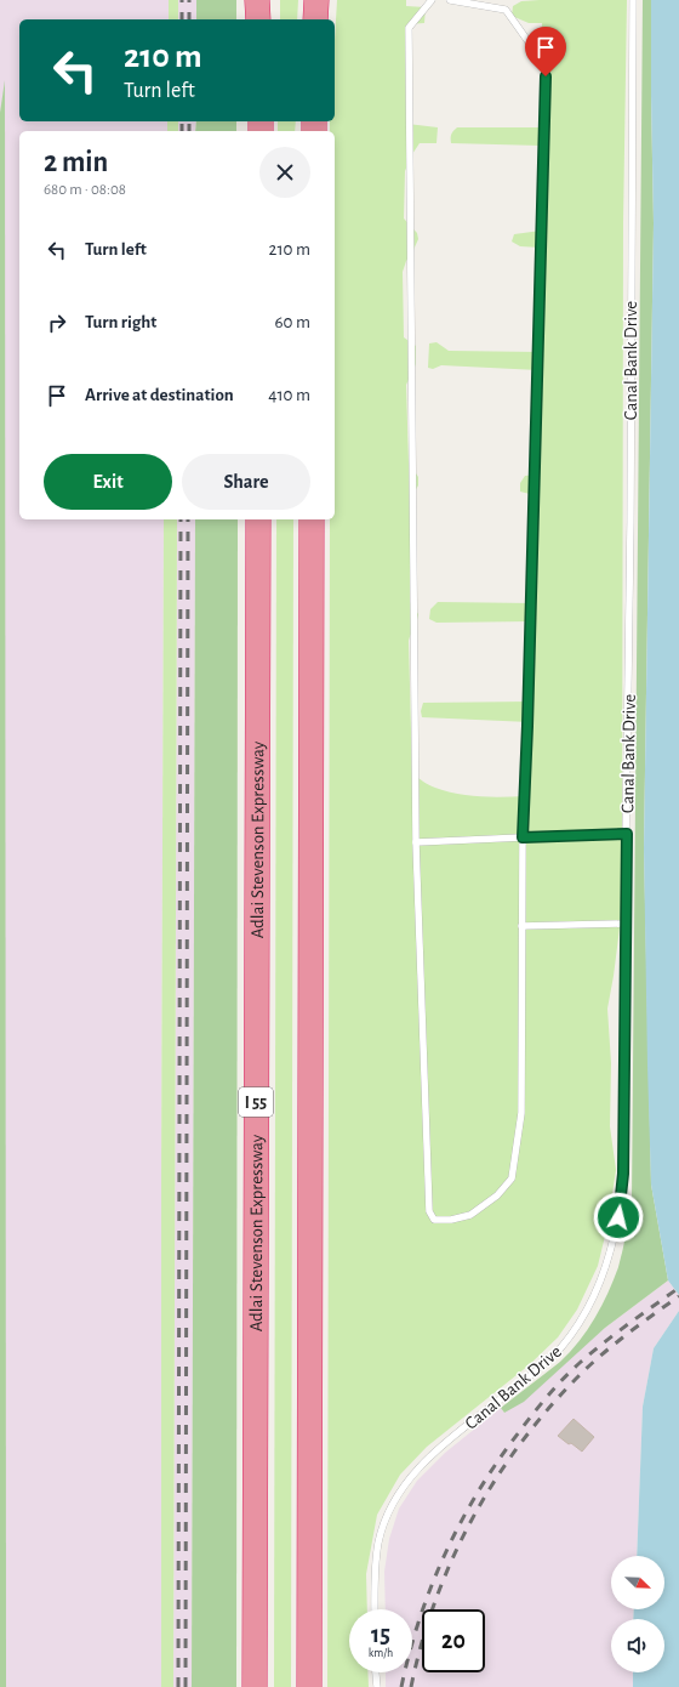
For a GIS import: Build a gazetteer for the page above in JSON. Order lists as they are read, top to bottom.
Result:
{
  "streets": {
    "highway": ["Adlai Stevenson Expressway", "I 55"],
    "lane": ["Canal Bank Drive"]
  },
  "north": "bottom right",
  "page": {
    "turn": ["210 m", "Turn left"],
    "heading": ["2 min", "680 m · 08:08"],
    "list": [
      {
        "name": "Turn left",
        "value": "210 m"
      },
      {
        "name": "Turn right",
        "value": "60 m"
      },
      {
        "name": "Arrive at destination",
        "value": "410 m"
      }
    ],
    "buttons": ["Exit", "Share"],
    "speed": "15 km/h",
    "limit": "20"
  }
}
